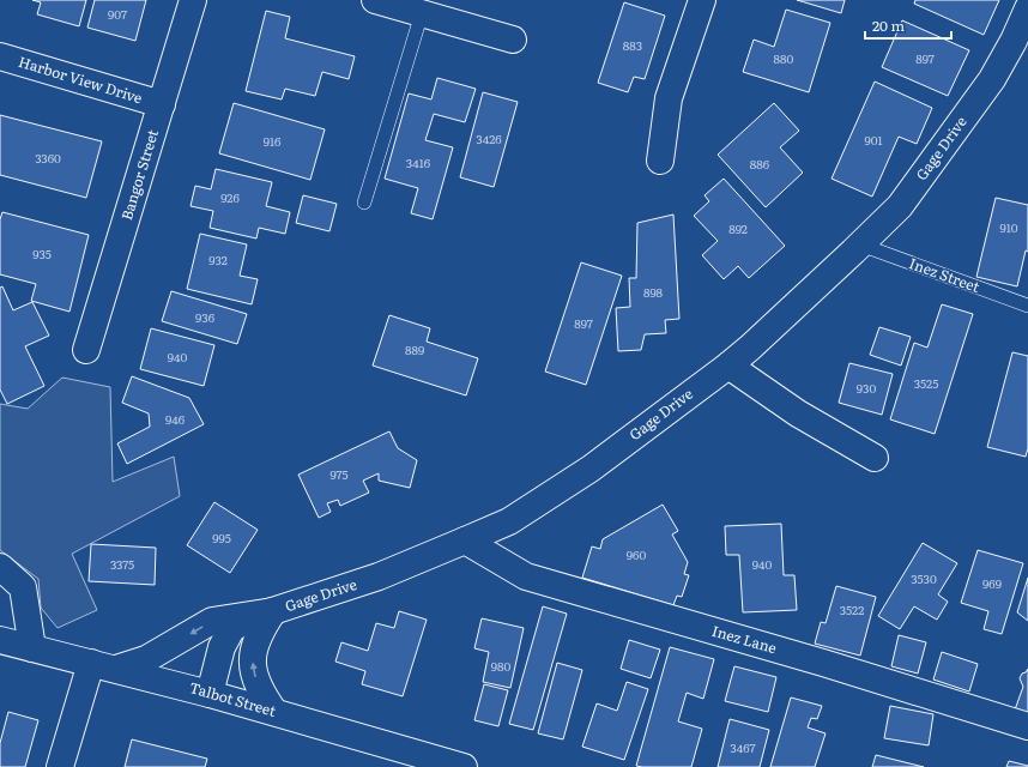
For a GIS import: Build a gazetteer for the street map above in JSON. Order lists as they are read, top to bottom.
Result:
{
  "streets": {
    "street": [
      "Harbor View Drive",
      "Gage Drive",
      "Bangor Street",
      "Inez Lane",
      "Talbot Street"
    ],
    "lane": ["Inez Street"]
  },
  "crossings": [
    ["Harbor View Drive", "Bangor Street"],
    ["Gage Drive", "Inez Street"],
    ["Gage Drive", "Inez Lane"],
    ["Gage Drive", "Talbot Street"]
  ],
  "house_numbers": [
    "907",
    "883",
    "880",
    "897",
    "3426",
    "901",
    "916",
    "3360",
    "3416",
    "886",
    "926",
    "910",
    "892",
    "935",
    "932",
    "898",
    "936",
    "897",
    "889",
    "940",
    "3525",
    "930",
    "946",
    "975",
    "995",
    "960",
    "3375",
    "940",
    "3530",
    "969",
    "3522",
    "980",
    "3467"
  ],
  "scale_bar": "20 m"
}
